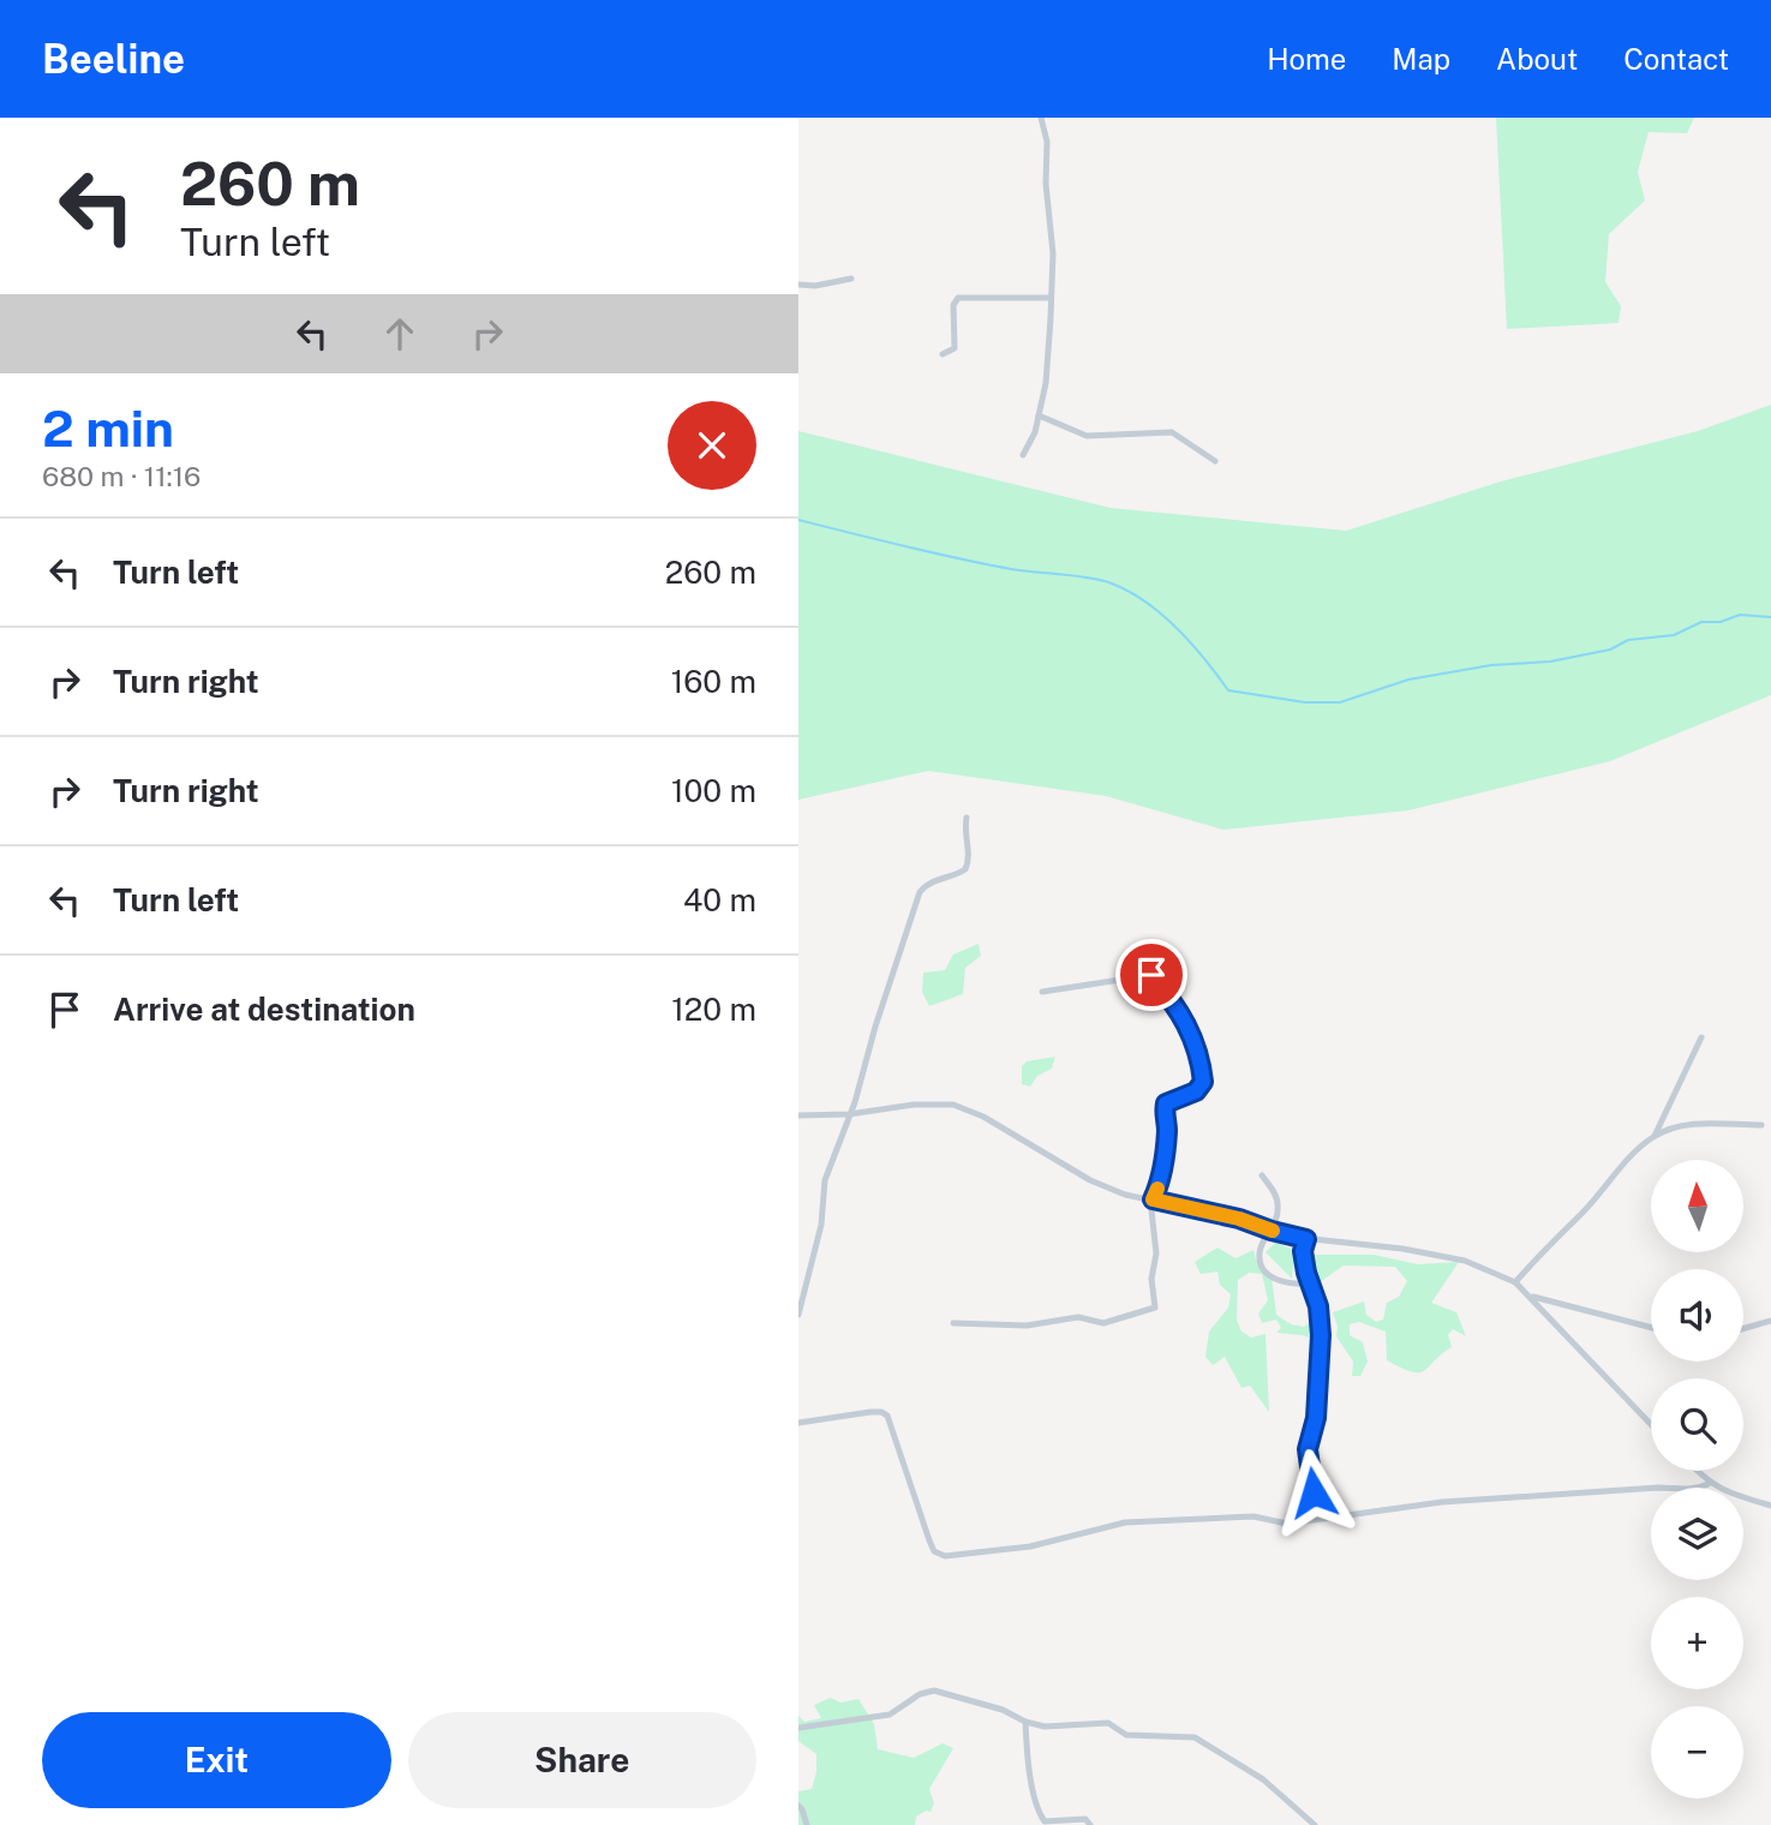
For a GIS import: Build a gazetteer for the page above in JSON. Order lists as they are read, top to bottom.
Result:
{
  "north": "top",
  "page": {
    "header": "Beeline",
    "nav": [
      "Home",
      "Map",
      "About",
      "Contact"
    ],
    "turn": ["260 m", "Turn left"],
    "heading": ["2 min", "680 m · 11:16"],
    "list": [
      {
        "name": "Turn left",
        "value": "260 m"
      },
      {
        "name": "Turn right",
        "value": "160 m"
      },
      {
        "name": "Turn right",
        "value": "100 m"
      },
      {
        "name": "Turn left",
        "value": "40 m"
      },
      {
        "name": "Arrive at destination",
        "value": "120 m"
      }
    ],
    "map_buttons": ["+", "−"],
    "buttons": ["Exit", "Share"]
  }
}
